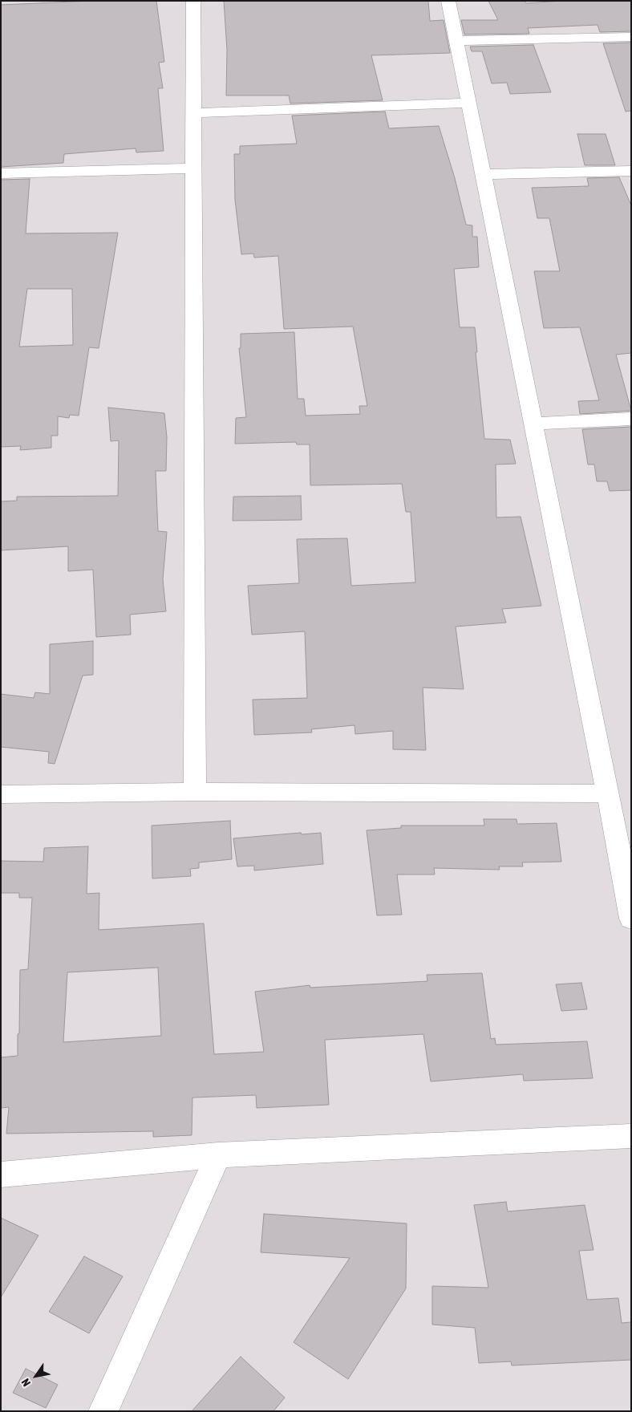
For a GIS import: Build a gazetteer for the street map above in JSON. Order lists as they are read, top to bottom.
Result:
{
  "north": "bottom left"
}
